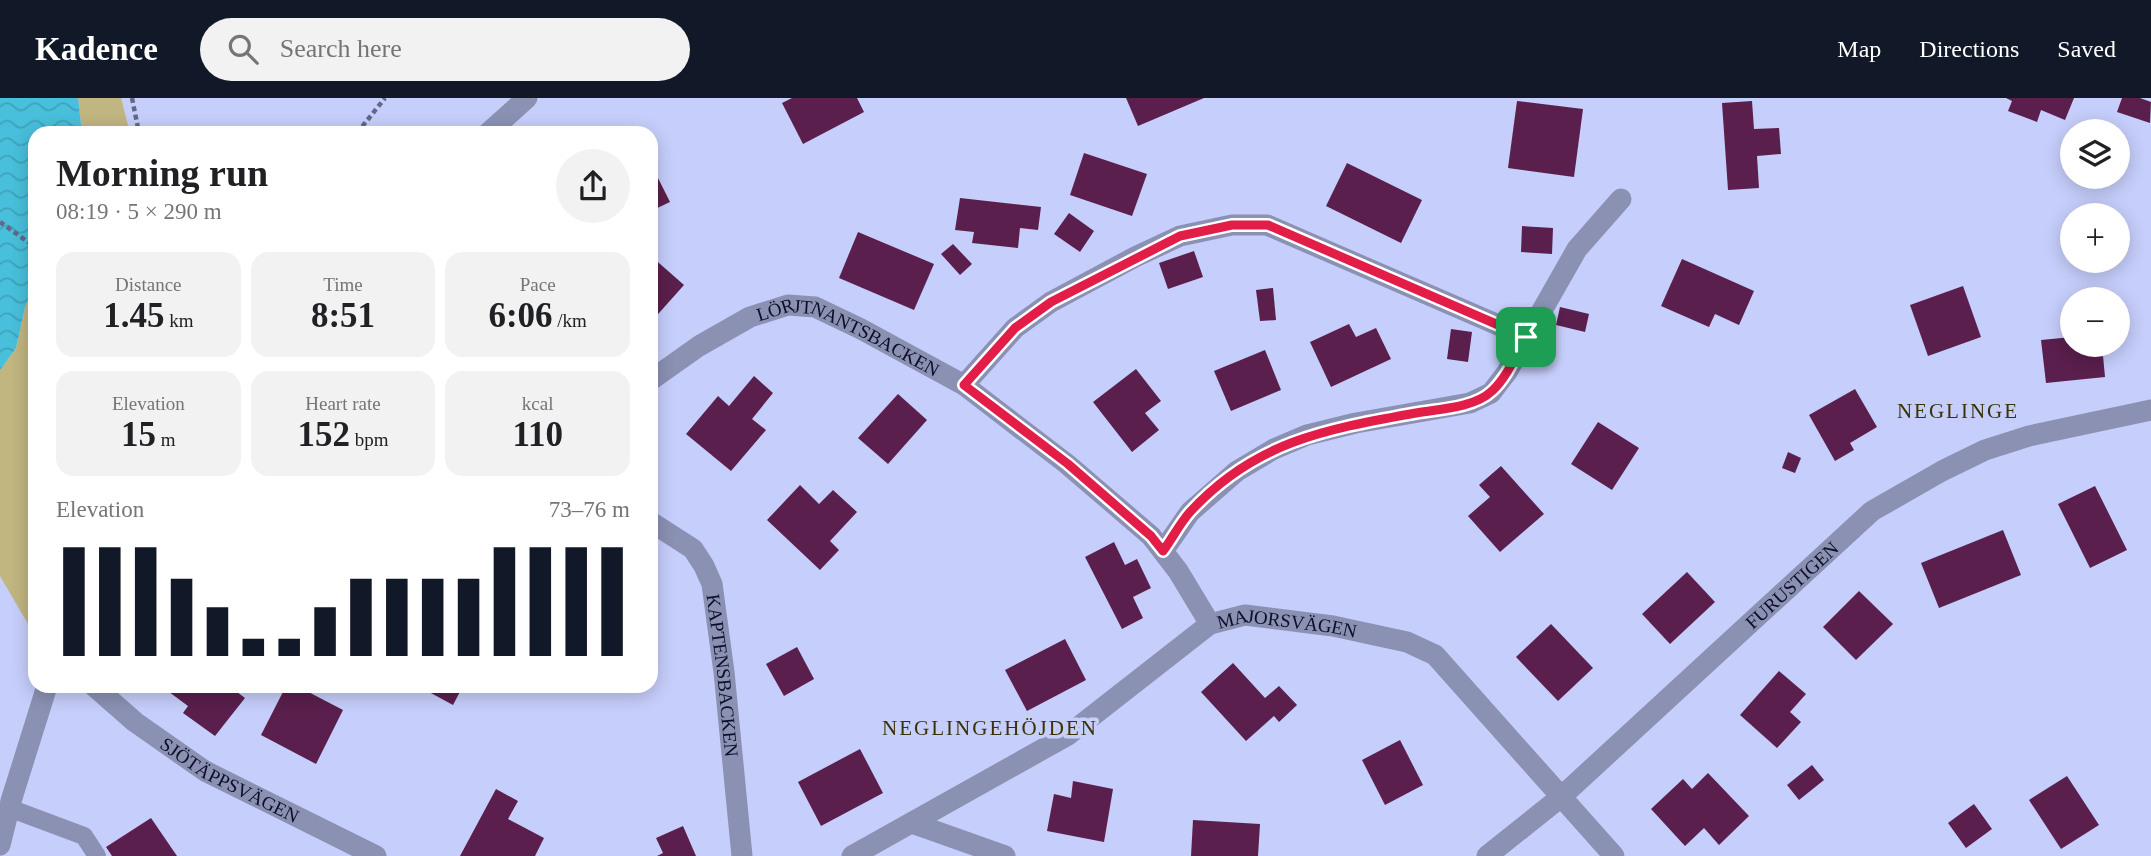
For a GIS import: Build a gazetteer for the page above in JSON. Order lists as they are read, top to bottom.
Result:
{
  "streets": {
    "street": [
      "LÖRJTNANTSBACKEN",
      "FURUSTIGEN",
      "MAJORSVÄGEN",
      "KAPTENSBACKEN",
      "SJÖTÄPPSVÄGEN"
    ]
  },
  "crossings": [
    ["LÖRJTNANTSBACKEN", "MAJORSVÄGEN"],
    ["FURUSTIGEN", "MAJORSVÄGEN"]
  ],
  "districts": ["NEGLINGE", "NEGLINGEHÖJDEN"],
  "page": {
    "header": "Kadence",
    "search": "Search here",
    "nav": ["Map", "Directions", "Saved"],
    "map_buttons": ["+", "−"],
    "heading": ["Morning run", "08:19 · 5 × 290 m"],
    "stats": [
      ["Distance", "1.45 km"],
      ["Time", "8:51"],
      ["Pace", "6:06 /km"],
      ["Elevation", "15 m"],
      ["Heart rate", "152 bpm"],
      ["kcal", "110"]
    ],
    "chart": ["Elevation", "73–76 m"]
  }
}
